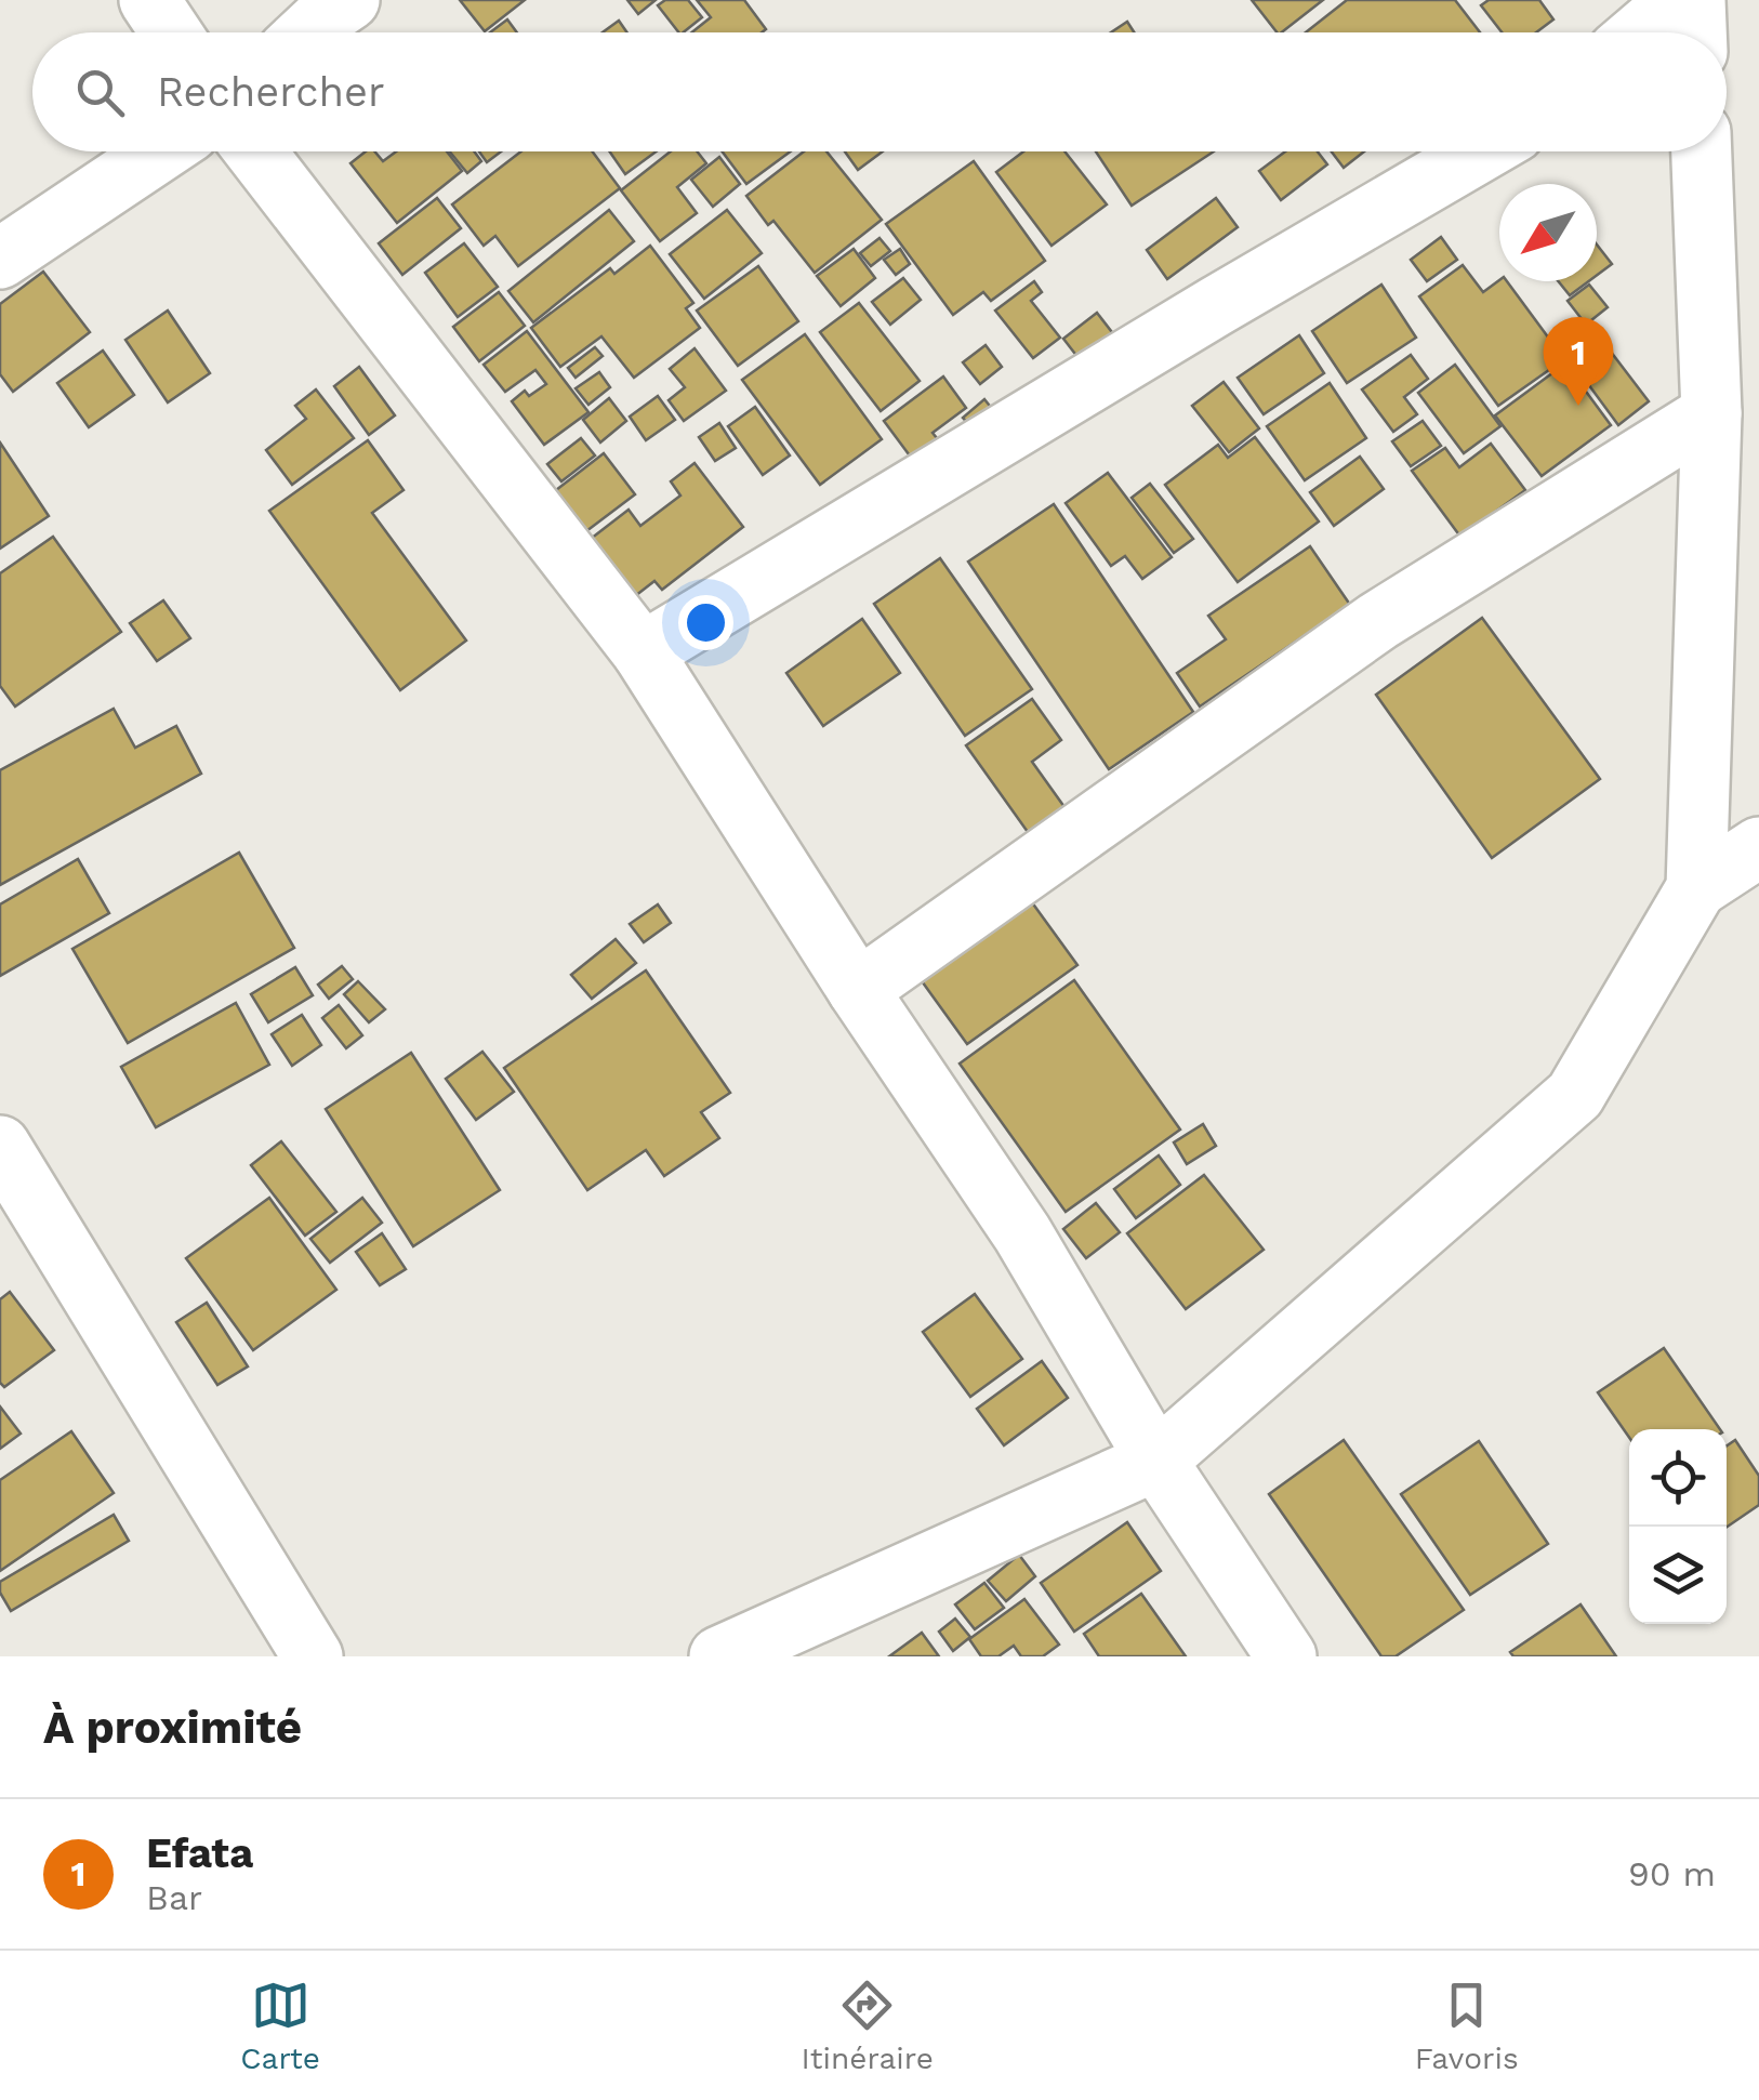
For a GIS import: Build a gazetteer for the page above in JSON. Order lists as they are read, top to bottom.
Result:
{
  "north": "bottom left",
  "page": {
    "search": "Rechercher",
    "pins": "1",
    "heading": "À proximité",
    "list": [
      {
        "mark": "1",
        "name": "Efata",
        "note": "Bar",
        "value": "90 m"
      }
    ],
    "nav": ["Carte", "Itinéraire", "Favoris"]
  }
}
